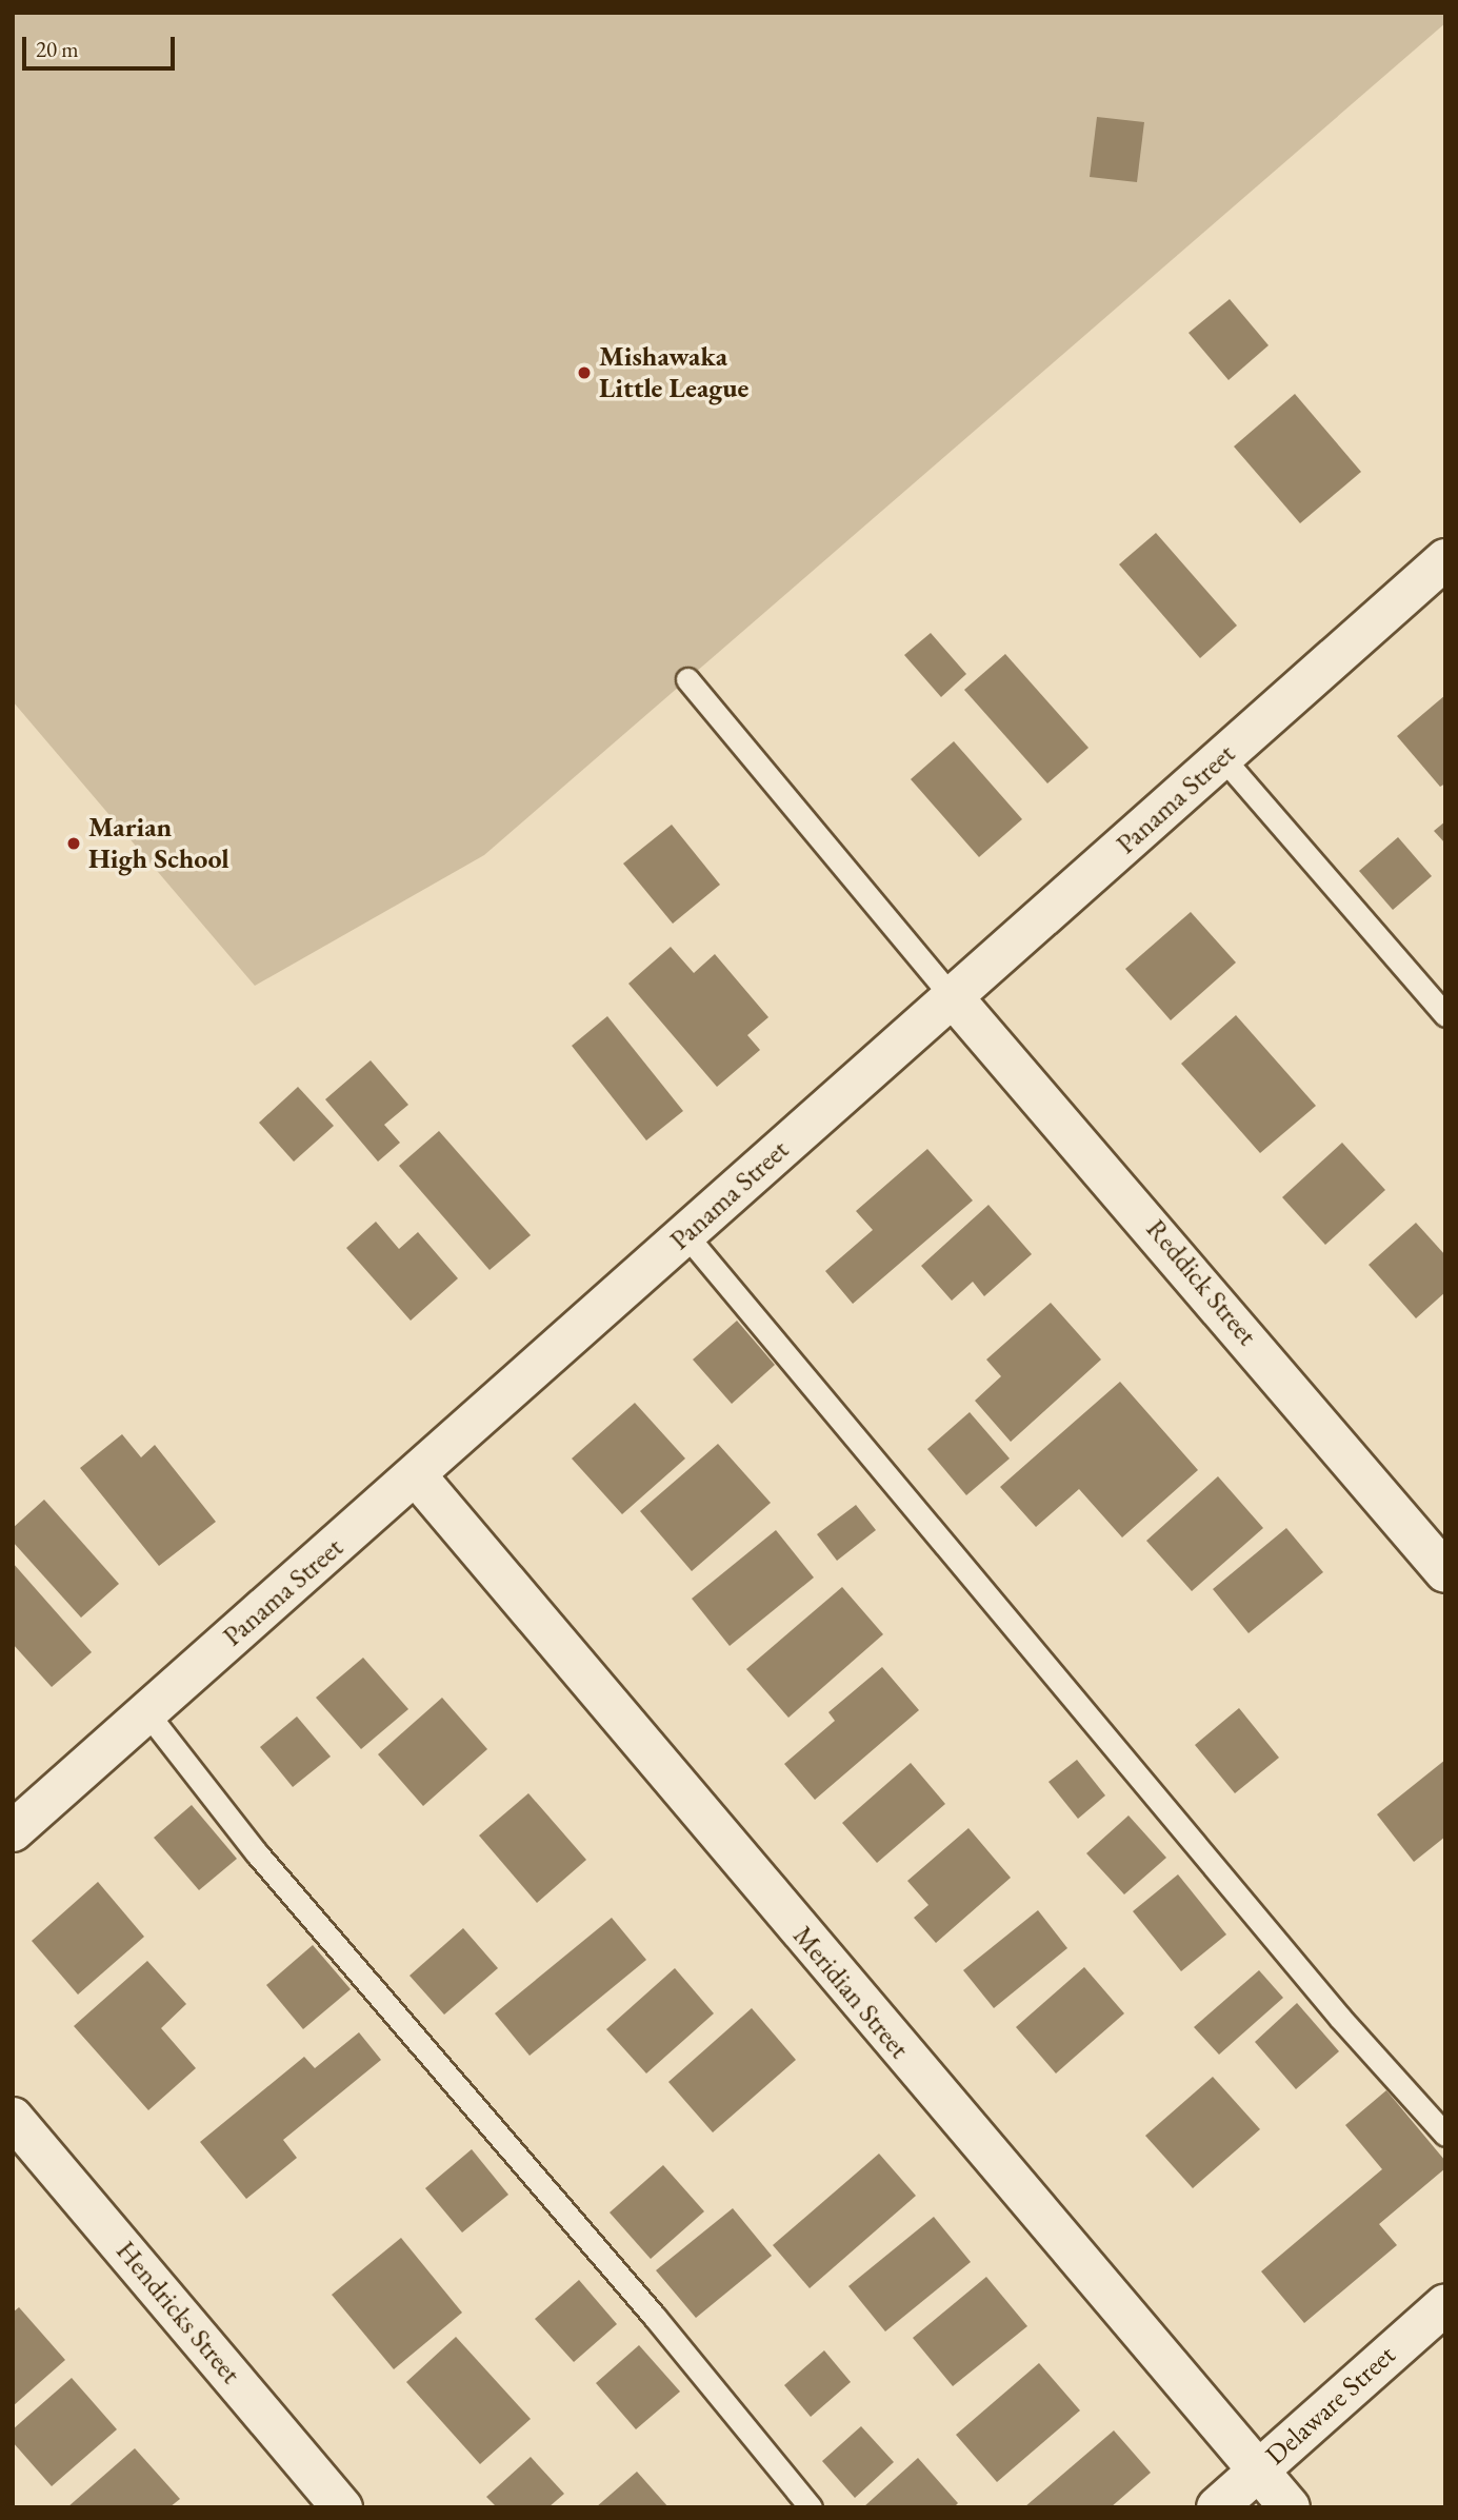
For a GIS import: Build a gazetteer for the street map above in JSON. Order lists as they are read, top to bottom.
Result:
{
  "streets": {
    "street": [
      "Panama Street",
      "Reddick Street",
      "Meridian Street",
      "Hendricks Street",
      "Delaware Street"
    ]
  },
  "crossings": [
    ["Panama Street", "Reddick Street"],
    ["Panama Street", "Meridian Street"],
    ["Meridian Street", "Delaware Street"]
  ],
  "places": ["Mishawaka Little League", "Marian High School"],
  "scale_bar": "20 m"
}
